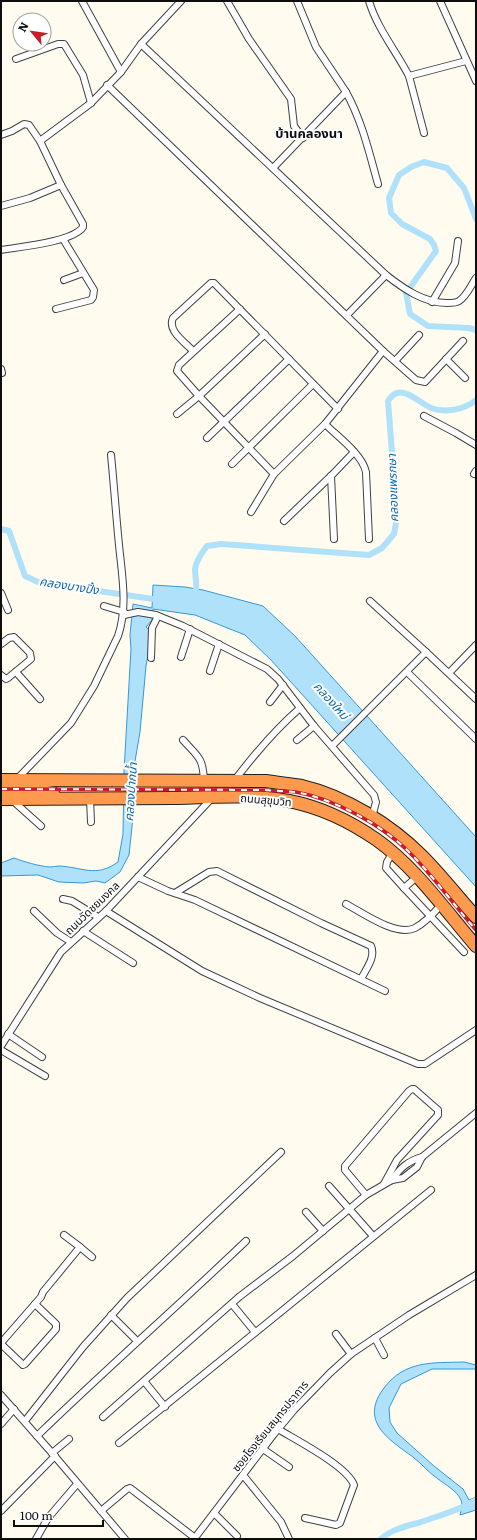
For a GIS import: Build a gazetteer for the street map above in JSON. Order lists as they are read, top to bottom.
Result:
{
  "streets": {
    "highway": ["ถนนสุขุมวิท"],
    "street": ["ถนนวัดชยมงคล", "ซอยโรงเรียนสมุทรปราการ"]
  },
  "crossings": [
    ["ถนนสุขุมวิท", "ถนนวัดชยมงคล"]
  ],
  "districts": ["บ้านคลองนา"],
  "water": [
    "คลองแพรกษา",
    "คลองบางปิ้ง",
    "คลองใหม่",
    "คลองปากน้ำ"
  ],
  "scale_bar": "100 m",
  "north": "top left"
}
